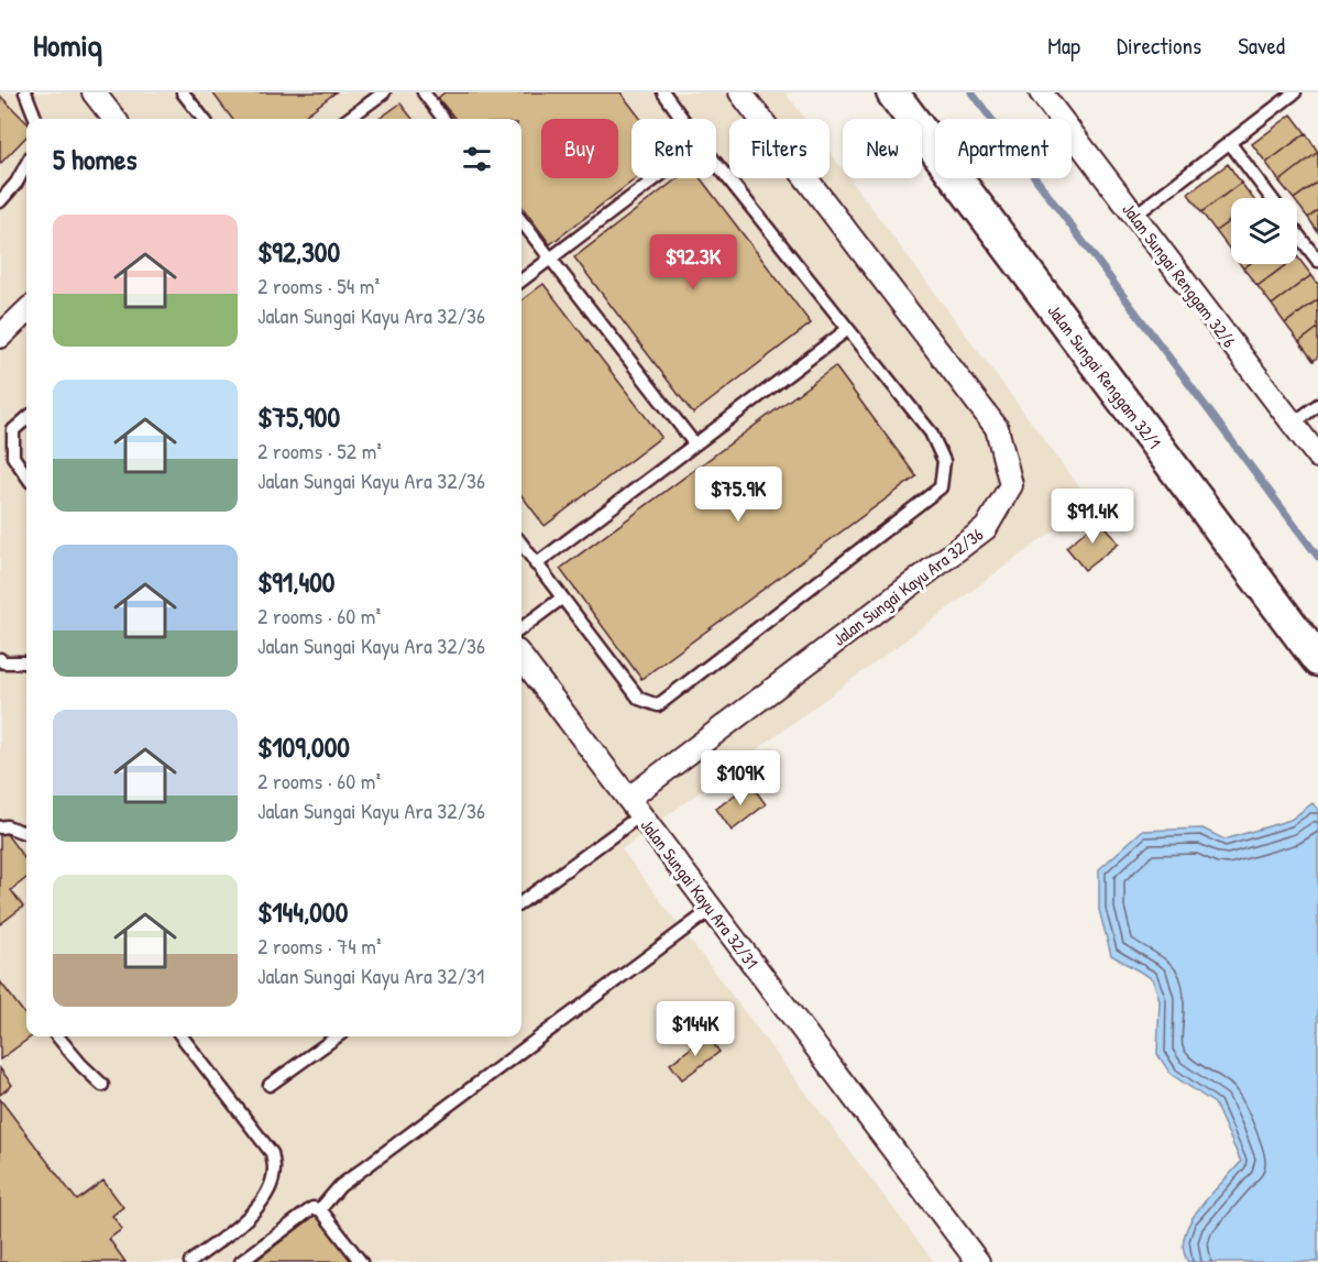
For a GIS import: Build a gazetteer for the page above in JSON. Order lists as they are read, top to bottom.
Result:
{
  "streets": {
    "street": [
      "Jalan Sungai Renggam 32/6",
      "Jalan Sungai Renggam 32/1",
      "Jalan Sungai Kayu Ara 32/36",
      "Jalan Sungai Kayu Ara 32/31"
    ]
  },
  "crossings": [
    ["Jalan Sungai Kayu Ara 32/36", "Jalan Sungai Kayu Ara 32/31"]
  ],
  "page": {
    "header": "Homiq",
    "nav": ["Map", "Directions", "Saved"],
    "chip": [
      "Buy",
      "Rent",
      "Filters",
      "New",
      "Apartment"
    ],
    "heading": "5 homes",
    "list": [
      {
        "name": "$92,300",
        "note": "2 rooms · 54 m² · Jalan Sungai Kayu Ara 32/36"
      },
      {
        "name": "$75,900",
        "note": "2 rooms · 52 m² · Jalan Sungai Kayu Ara 32/36"
      },
      {
        "name": "$91,400",
        "note": "2 rooms · 60 m² · Jalan Sungai Kayu Ara 32/36"
      },
      {
        "name": "$109,000",
        "note": "2 rooms · 60 m² · Jalan Sungai Kayu Ara 32/36"
      },
      {
        "name": "$144,000",
        "note": "2 rooms · 74 m² · Jalan Sungai Kayu Ara 32/31"
      }
    ],
    "price": [
      "$92.3K",
      "$75.9K",
      "$91.4K",
      "$109K",
      "$144K"
    ]
  }
}
